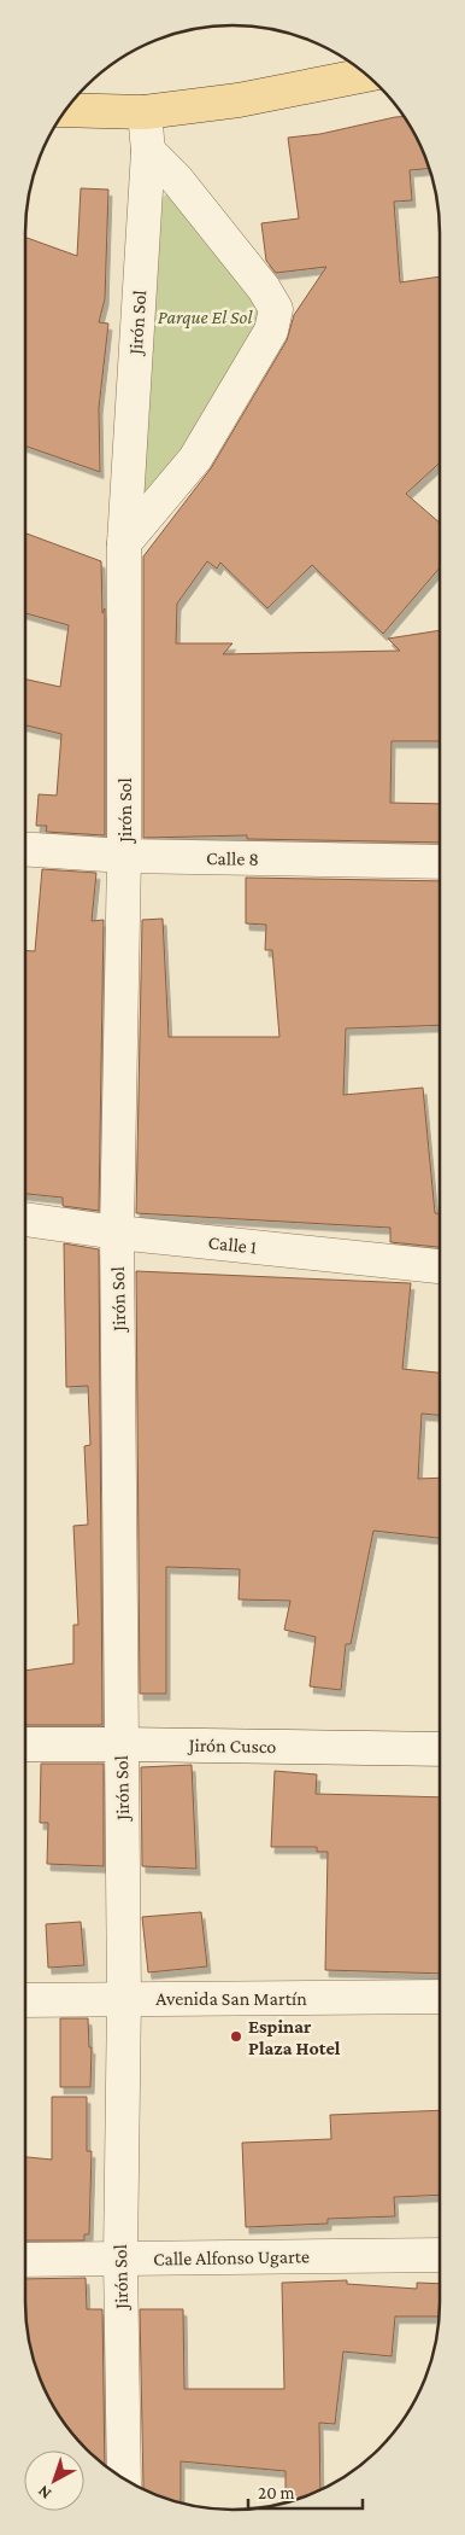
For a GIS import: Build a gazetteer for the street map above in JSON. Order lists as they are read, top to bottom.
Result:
{
  "streets": {
    "street": [
      "Jirón Sol",
      "Calle 8",
      "Calle 1",
      "Jirón Cusco",
      "Avenida San Martín",
      "Calle Alfonso Ugarte"
    ]
  },
  "crossings": [
    ["Jirón Sol", "Calle 8"],
    ["Jirón Sol", "Calle 1"],
    ["Jirón Sol", "Jirón Cusco"],
    ["Jirón Sol", "Avenida San Martín"],
    ["Jirón Sol", "Calle Alfonso Ugarte"]
  ],
  "parks": ["Parque El Sol"],
  "places": ["Espinar Plaza Hotel"],
  "scale_bar": "20 m",
  "north": "bottom left"
}
